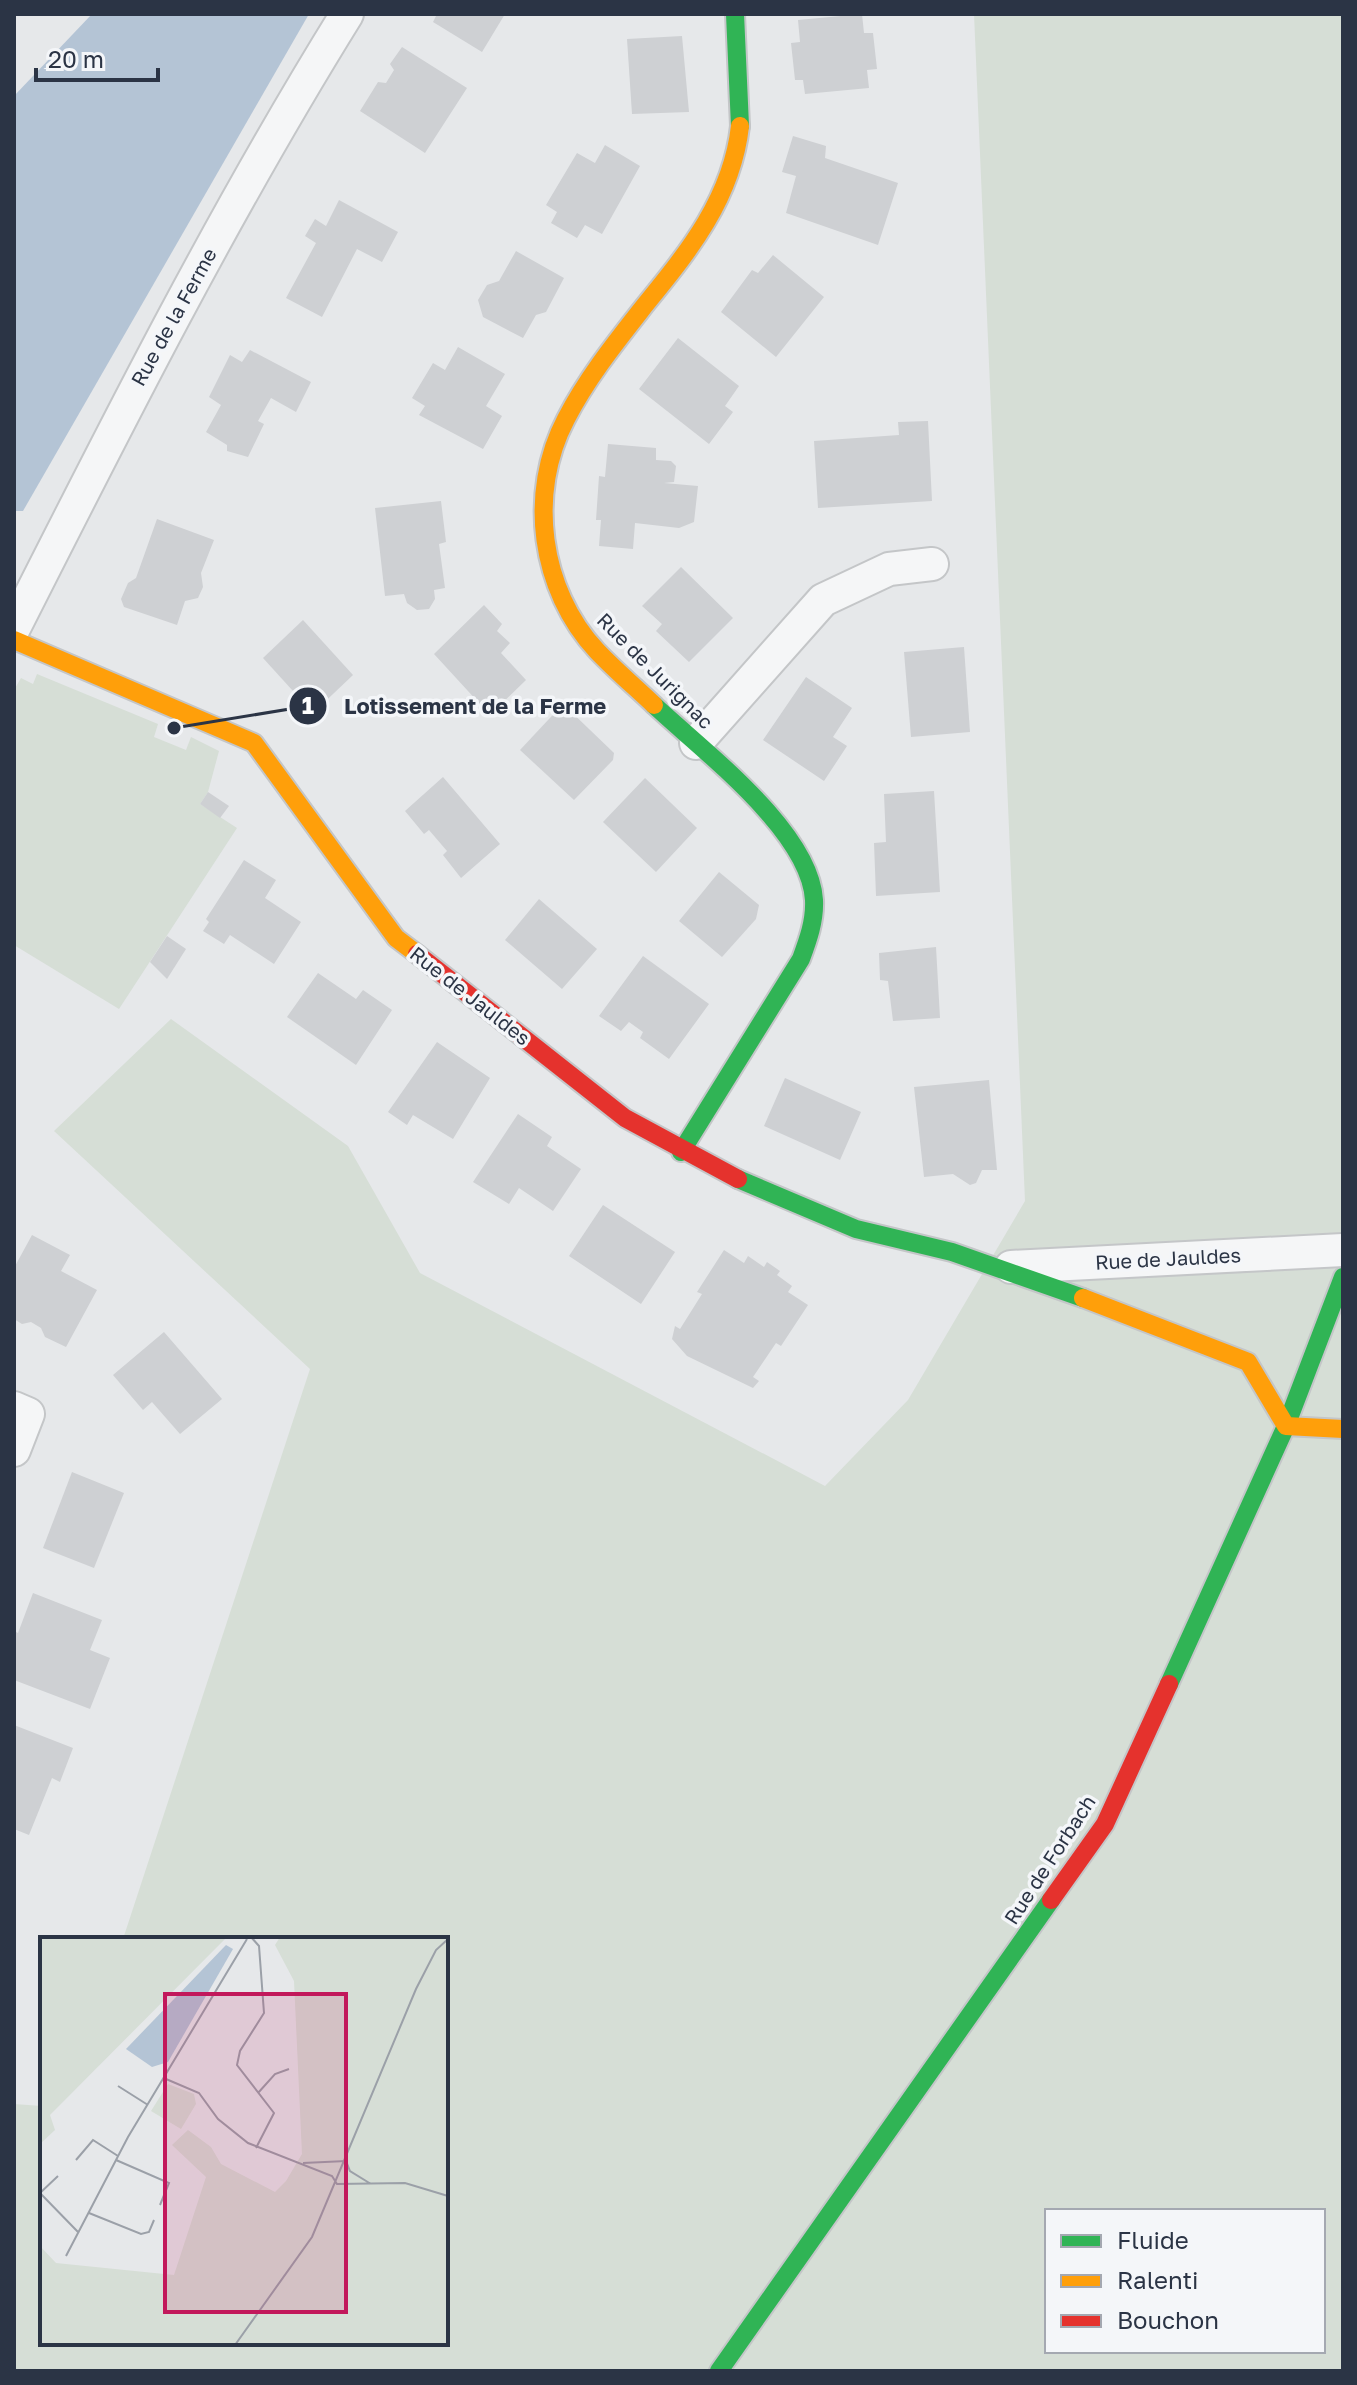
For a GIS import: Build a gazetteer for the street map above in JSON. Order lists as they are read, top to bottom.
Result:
{
  "streets": {
    "street": [
      "Rue de la Ferme",
      "Rue de Jurignac",
      "Rue de Jauldes",
      "Rue de Forbach"
    ]
  },
  "crossings": [
    ["Rue de Jurignac", "Rue de Jauldes"],
    ["Rue de Jauldes", "Rue de Forbach"]
  ],
  "places": ["Lotissement de la Ferme"],
  "legend": ["Fluide", "Ralenti", "Bouchon"],
  "scale_bar": "20 m"
}
